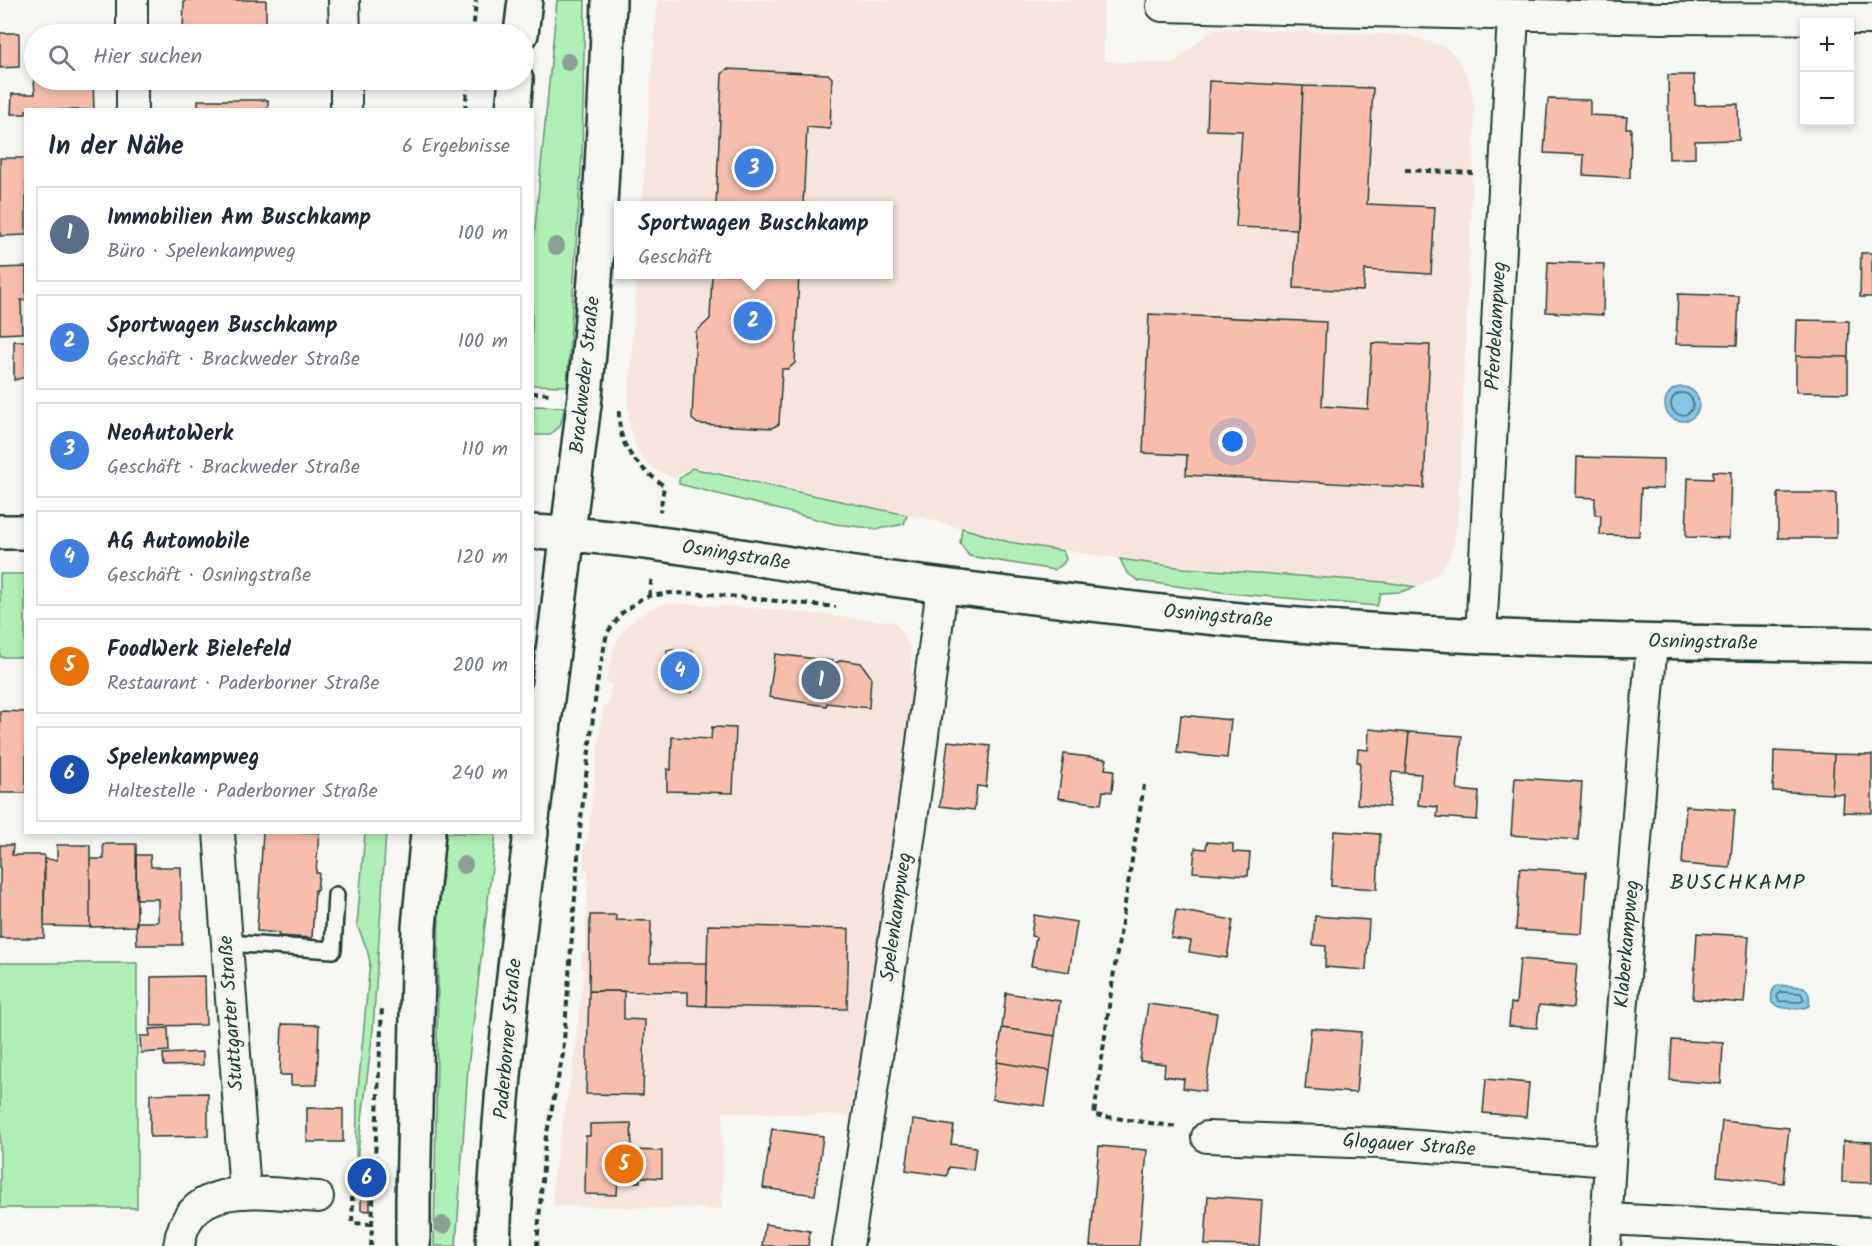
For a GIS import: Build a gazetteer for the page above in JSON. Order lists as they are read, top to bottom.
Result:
{
  "streets": {
    "main road": ["Brackweder Straße", "Osningstraße", "Paderborner Straße"],
    "street": [
      "Pferdekampweg",
      "Spelenkampweg",
      "Klaberkampweg",
      "Stuttgarter Straße",
      "Glogauer Straße"
    ]
  },
  "crossings": [
    ["Pferdekampweg", "Osningstraße"],
    ["Brackweder Straße", "Osningstraße"],
    ["Osningstraße", "Spelenkampweg"],
    ["Osningstraße", "Klaberkampweg"],
    ["Klaberkampweg", "Glogauer Straße"]
  ],
  "districts": ["BUSCHKAMP"],
  "page": {
    "map_buttons": ["+", "−"],
    "search": "Hier suchen",
    "heading": ["In der Nähe", "6 Ergebnisse"],
    "pins": [
      "3",
      "2",
      "4",
      "1",
      "5",
      "6"
    ],
    "list": [
      {
        "mark": "1",
        "name": "Immobilien Am Buschkamp",
        "note": "Büro · Spelenkampweg",
        "value": "100 m"
      },
      {
        "mark": "2",
        "name": "Sportwagen Buschkamp",
        "note": "Geschäft · Brackweder Straße",
        "value": "100 m"
      },
      {
        "mark": "3",
        "name": "NeoAutoWerk",
        "note": "Geschäft · Brackweder Straße",
        "value": "110 m"
      },
      {
        "mark": "4",
        "name": "AG Automobile",
        "note": "Geschäft · Osningstraße",
        "value": "120 m"
      },
      {
        "mark": "5",
        "name": "FoodWerk Bielefeld",
        "note": "Restaurant · Paderborner Straße",
        "value": "200 m"
      },
      {
        "mark": "6",
        "name": "Spelenkampweg",
        "note": "Haltestelle · Paderborner Straße",
        "value": "240 m"
      }
    ],
    "popup": ["Sportwagen Buschkamp", "Geschäft"]
  }
}
